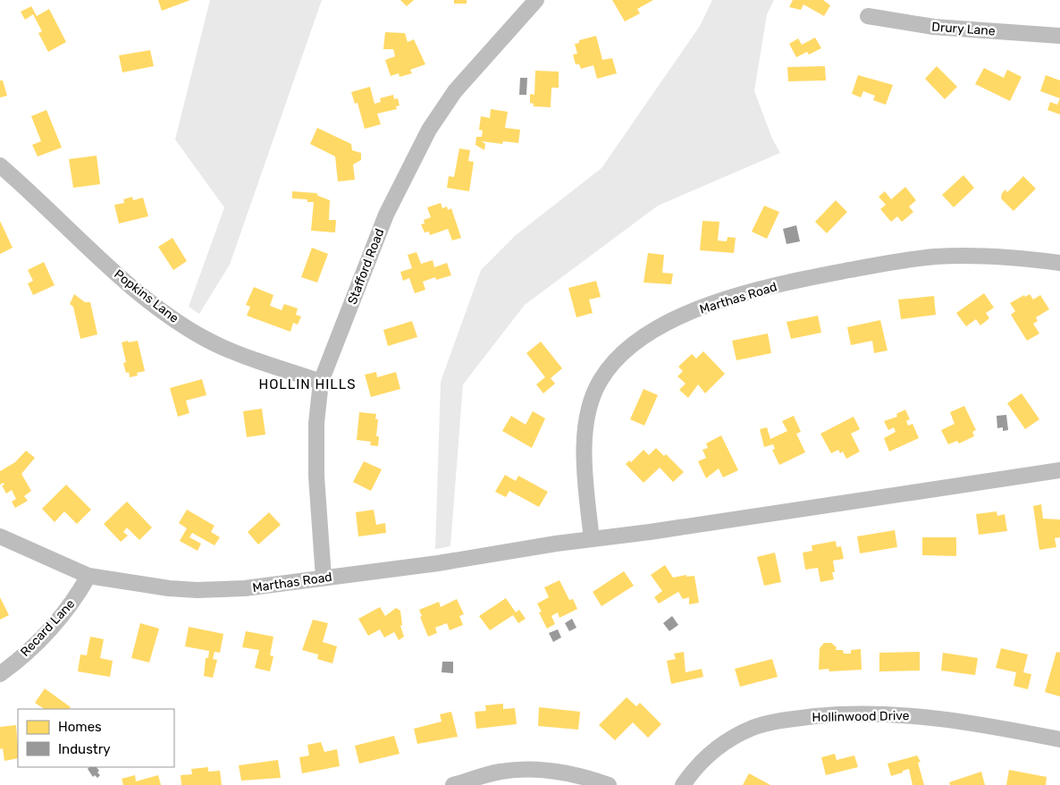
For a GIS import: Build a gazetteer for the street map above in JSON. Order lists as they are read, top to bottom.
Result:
{
  "streets": {
    "street": [
      "Drury Lane",
      "Stafford Road",
      "Popkins Lane",
      "Marthas Road",
      "Recard Lane",
      "Hollinwood Drive"
    ]
  },
  "crossings": [
    ["Stafford Road", "Popkins Lane"],
    ["Stafford Road", "Marthas Road"],
    ["Marthas Road", "Recard Lane"]
  ],
  "districts": ["HOLLIN HILLS"],
  "legend": ["Homes", "Industry"]
}
